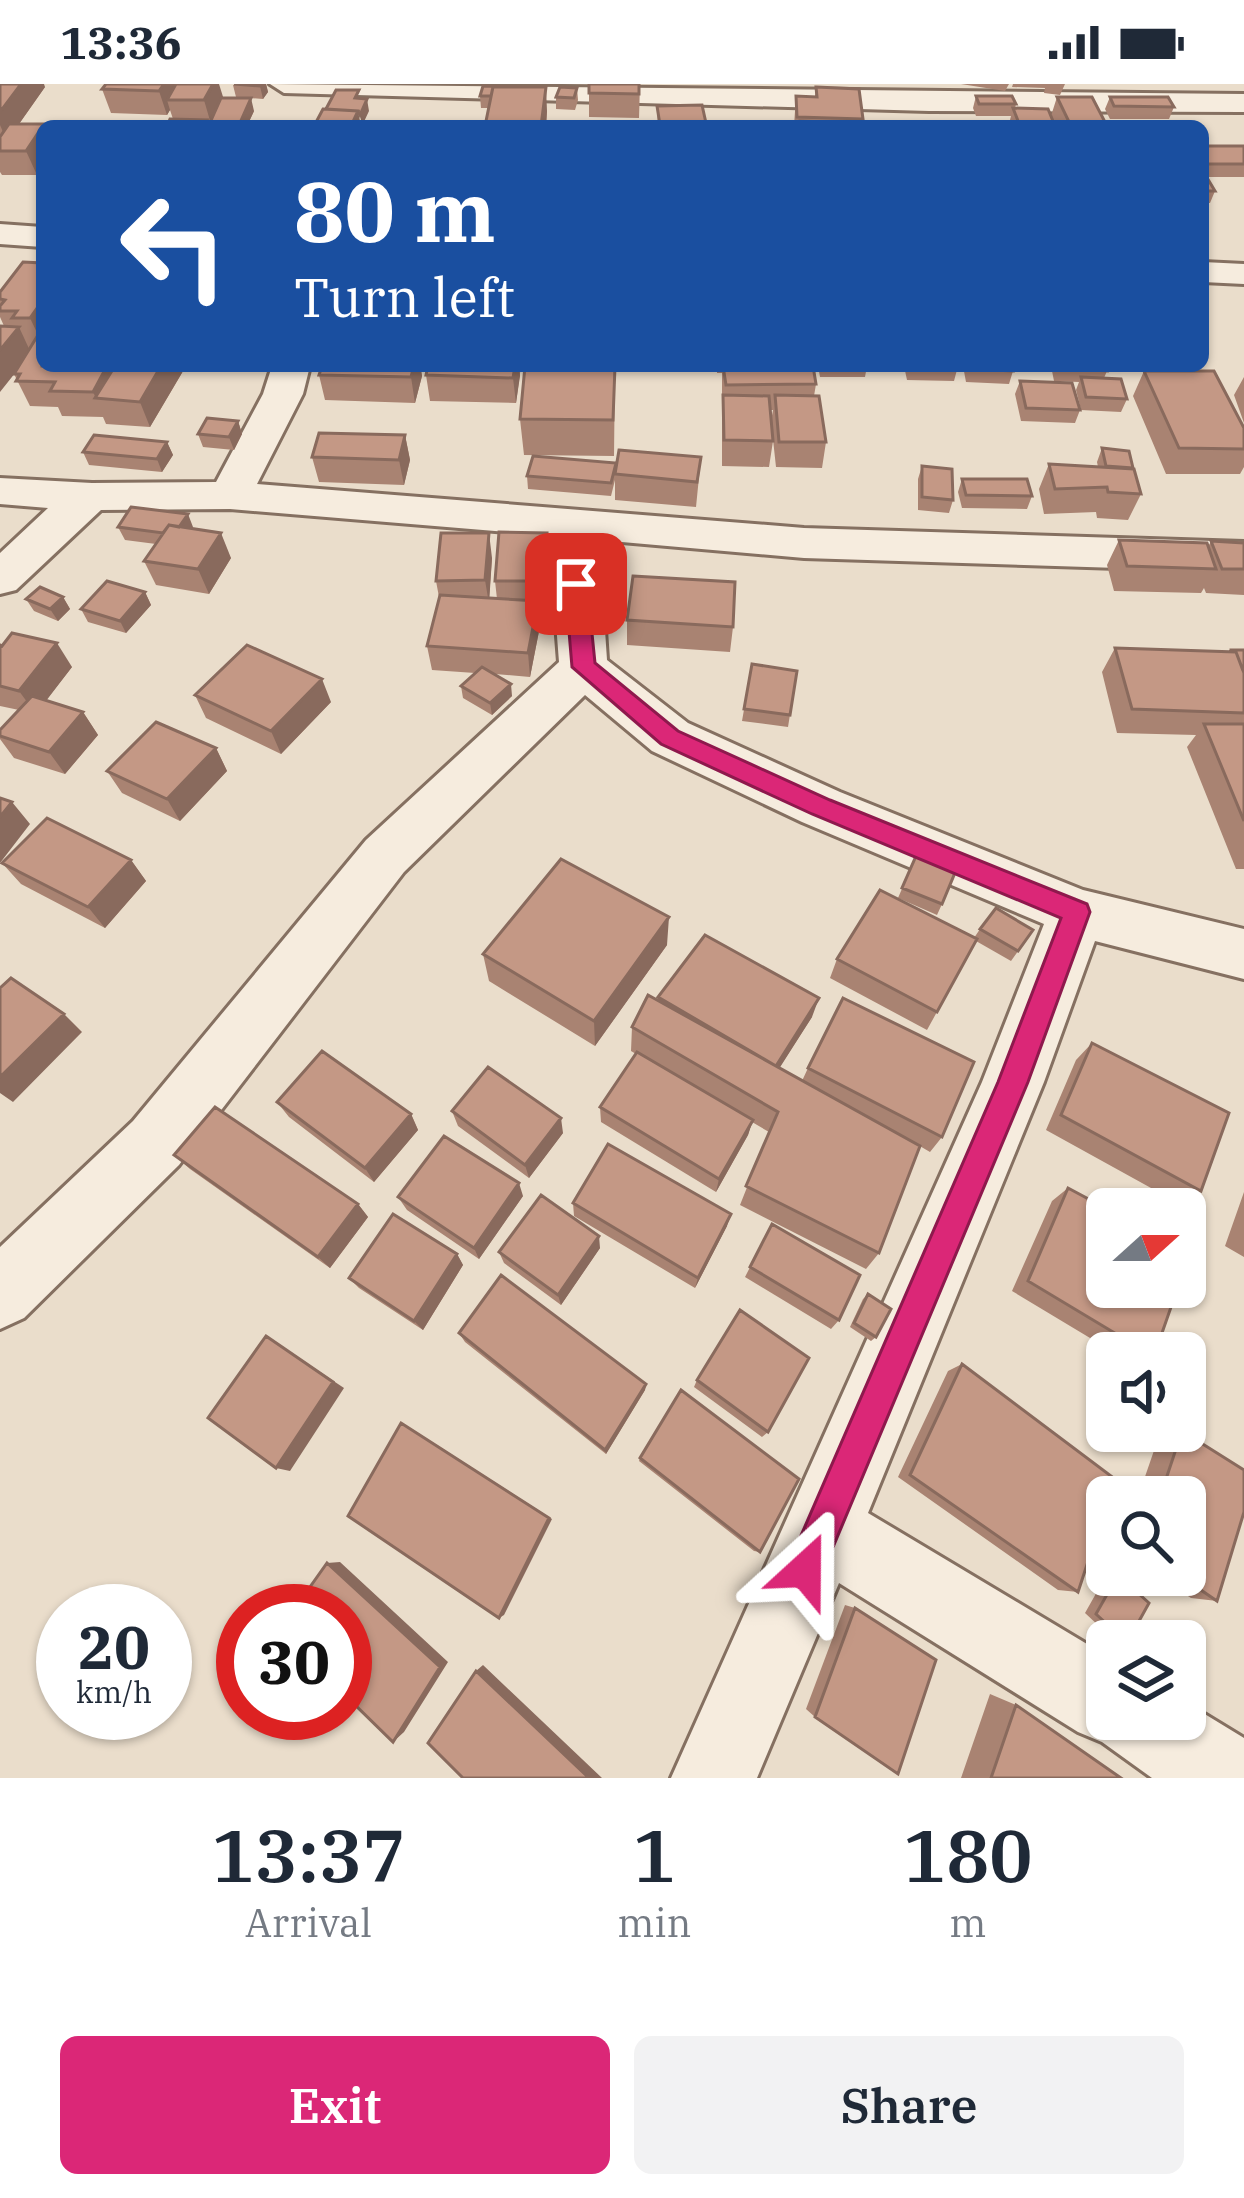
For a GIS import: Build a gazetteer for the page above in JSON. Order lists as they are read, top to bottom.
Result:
{
  "north": "right",
  "page": {
    "status": "13:36",
    "turn": ["80 m", "Turn left"],
    "speed": "20 km/h",
    "limit": "30",
    "eta": [
      "13:37",
      "Arrival",
      "1",
      "min",
      "180",
      "m"
    ],
    "buttons": ["Exit", "Share"]
  }
}
